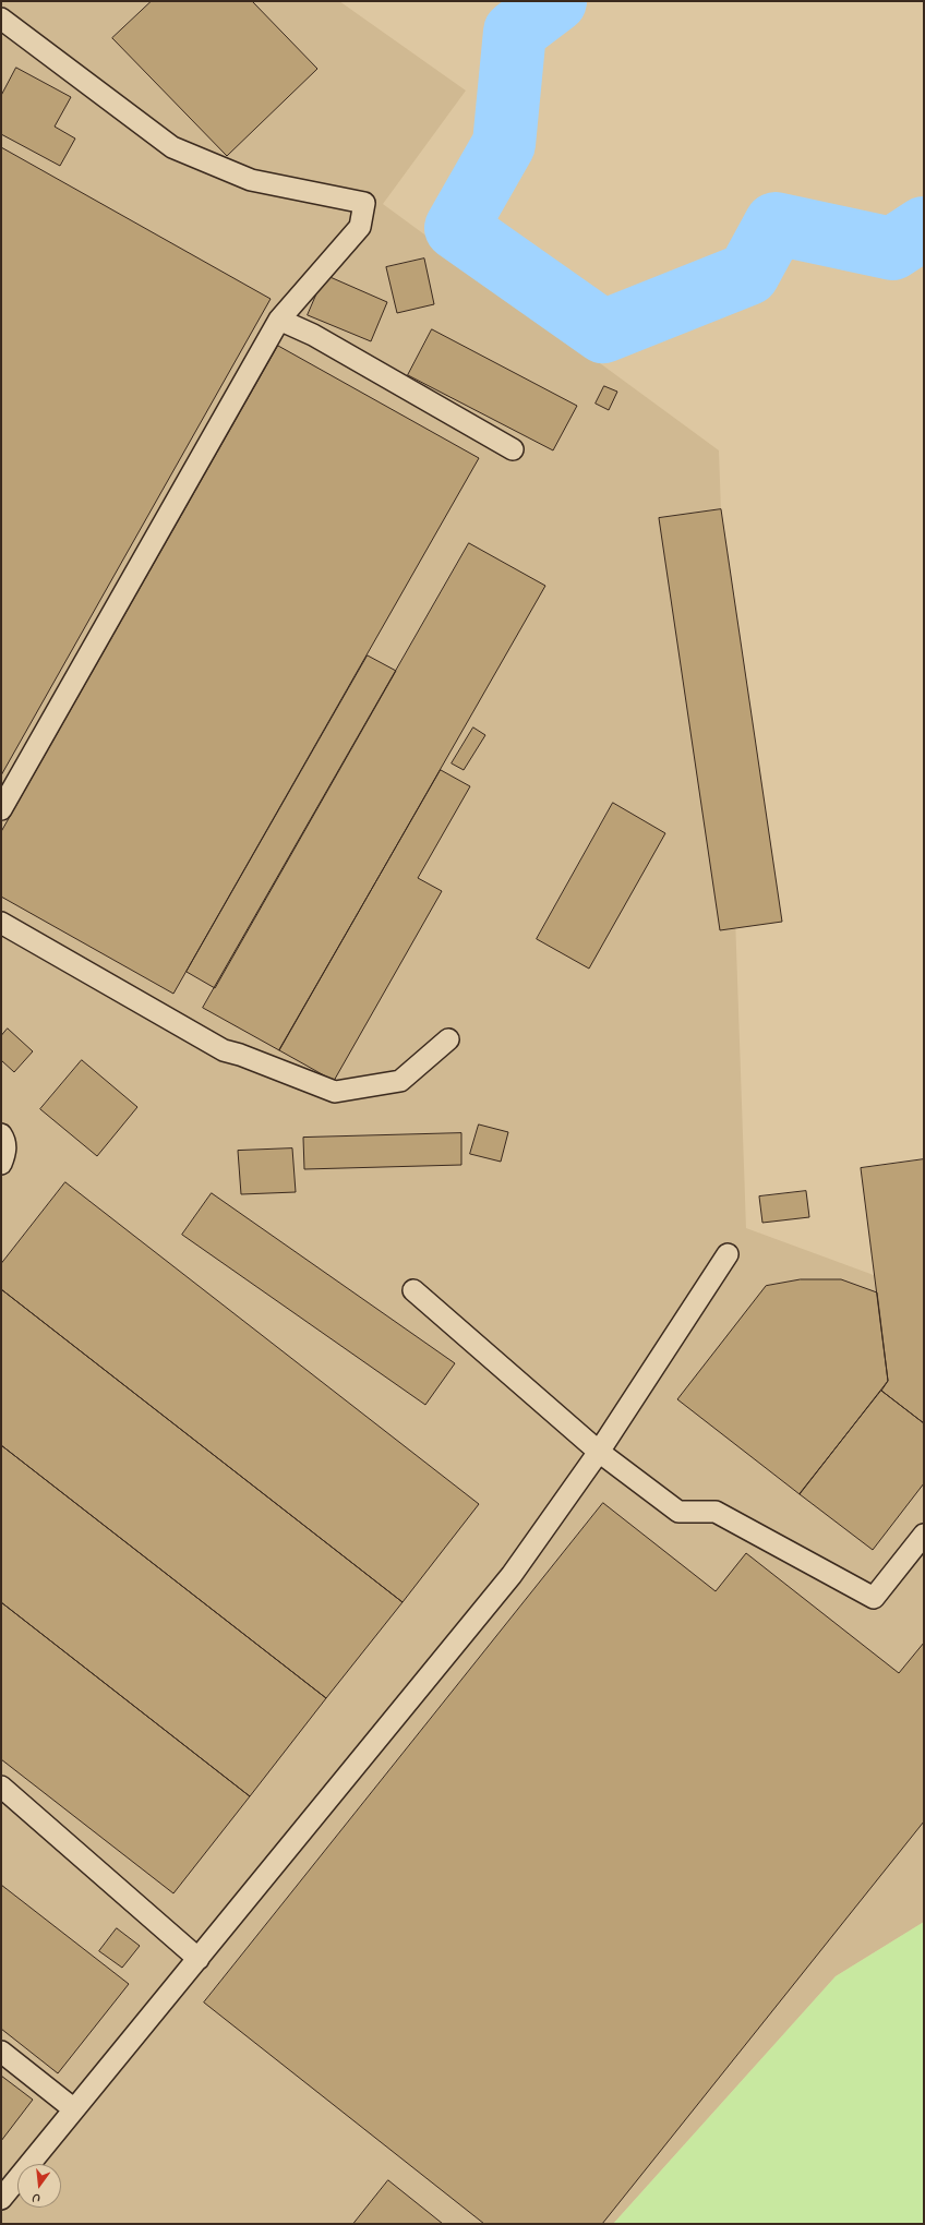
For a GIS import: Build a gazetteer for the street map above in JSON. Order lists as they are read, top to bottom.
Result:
{
  "north": "bottom"
}
